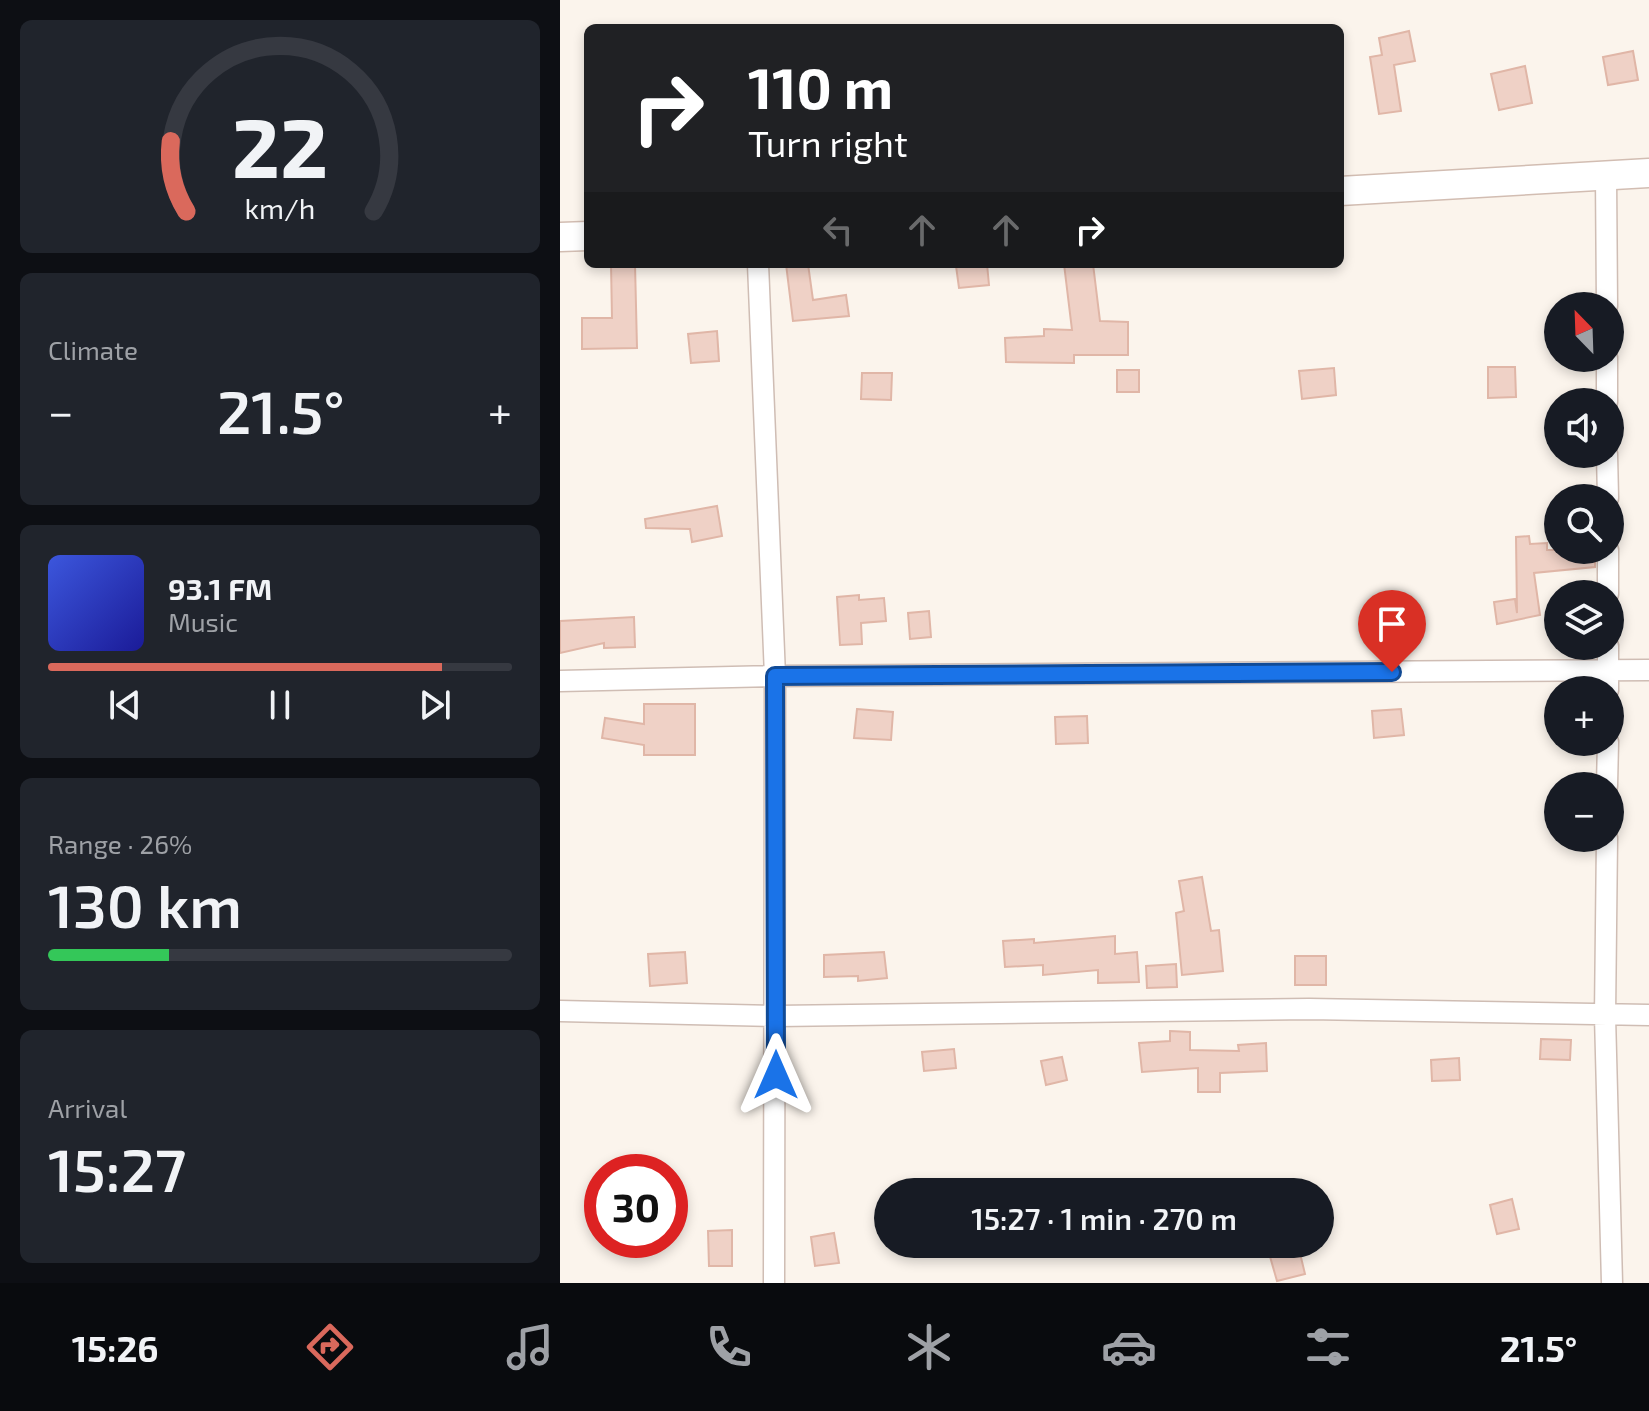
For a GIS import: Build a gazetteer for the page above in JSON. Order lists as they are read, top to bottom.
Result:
{
  "north": "top left",
  "page": {
    "turn": ["110 m", "Turn right"],
    "tile": [
      "Climate",
      ["Range · 26%", "130 km"],
      ["Arrival", "15:27"]
    ],
    "map_buttons": ["+", "−"],
    "heat": ["−", "21.5°", "+"],
    "song": ["93.1 FM", "Music"],
    "limit": "30",
    "trip": "15:27 · 1 min · 270 m",
    "tabs": ["15:26", "21.5°"],
    "gauge": ["22", "km/h"]
  }
}
